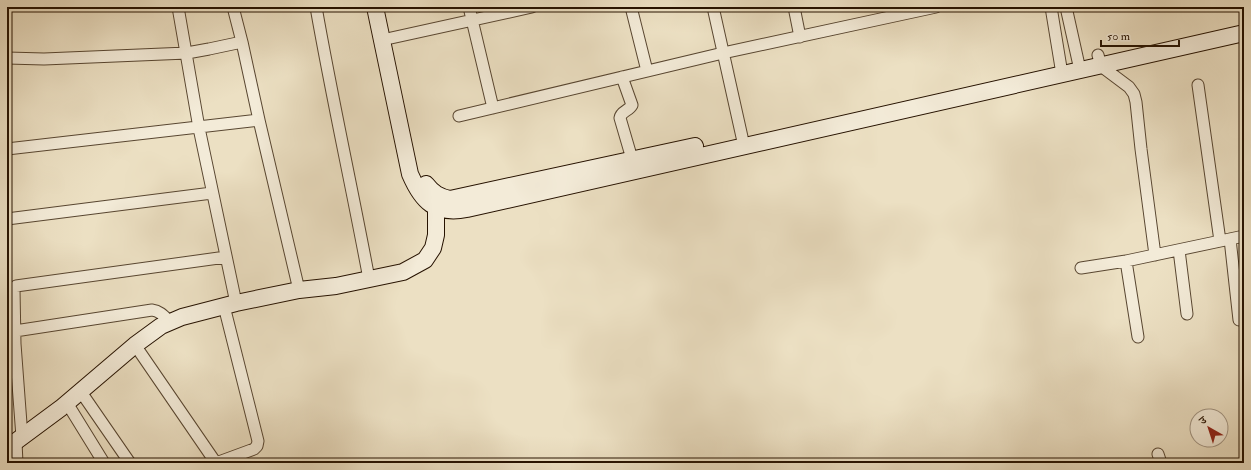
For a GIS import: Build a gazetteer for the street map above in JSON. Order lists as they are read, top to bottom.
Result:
{
  "scale_bar": "50 m",
  "north": "top left"
}
